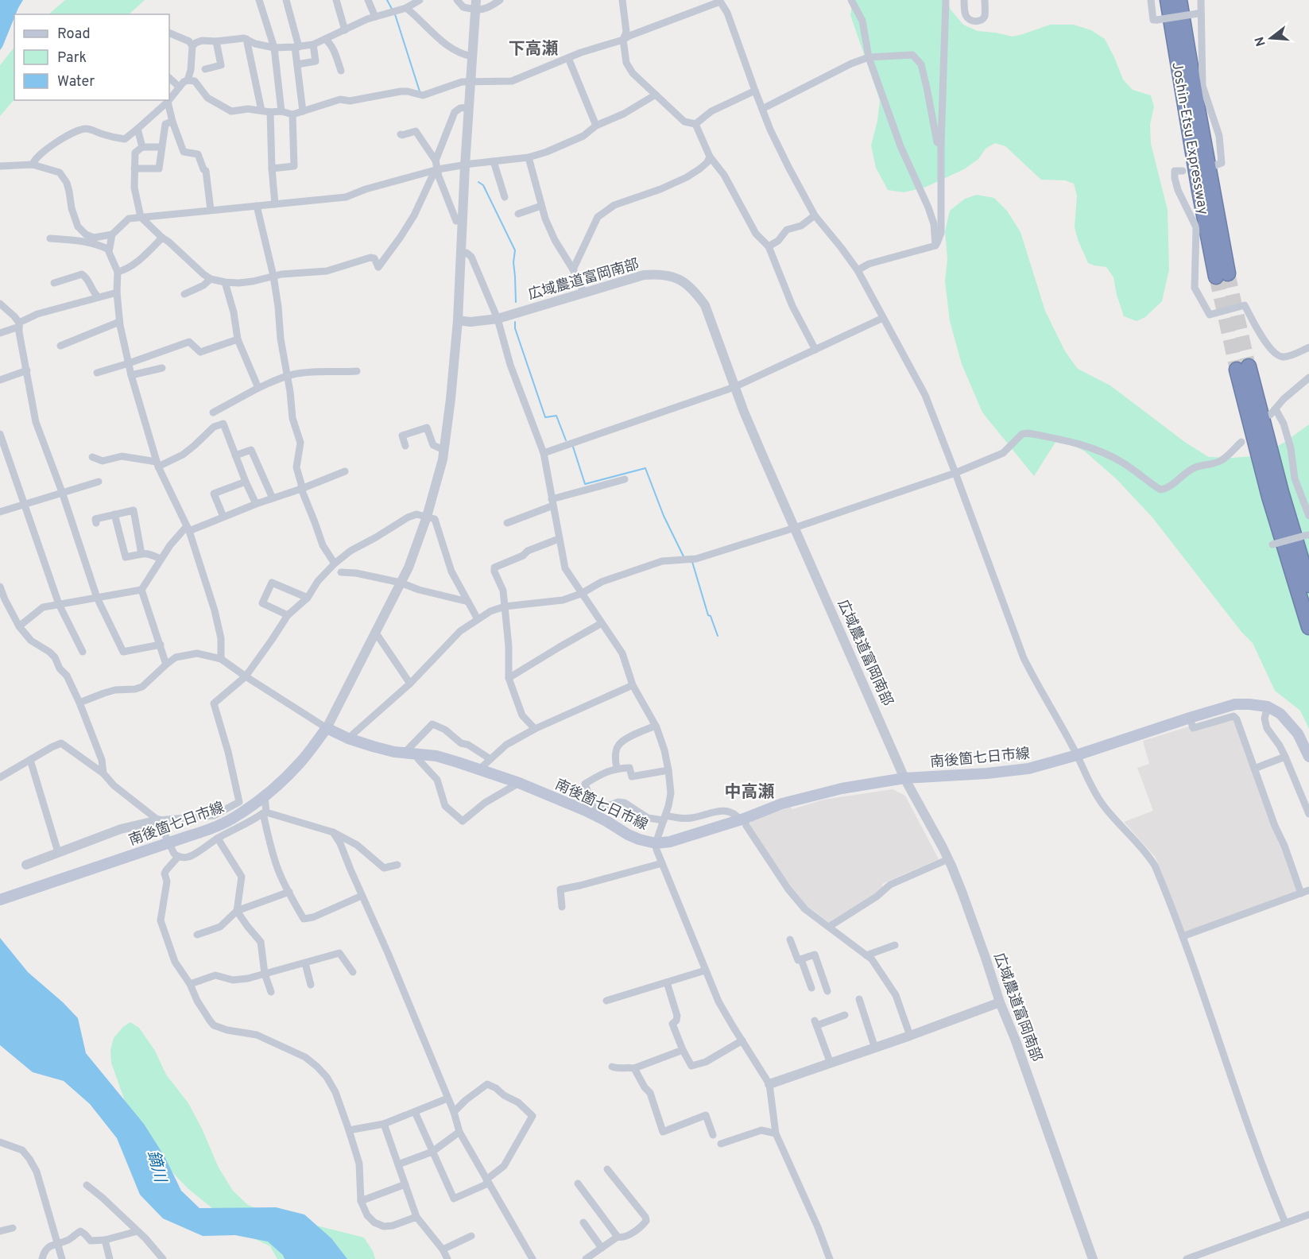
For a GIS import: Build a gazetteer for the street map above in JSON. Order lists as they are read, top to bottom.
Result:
{
  "streets": {
    "highway": ["Joshin-Etsu Expressway"],
    "main road": ["南後箇七日市線"],
    "street": ["広域農道富岡南部"]
  },
  "crossings": [
    ["広域農道富岡南部", "南後箇七日市線"]
  ],
  "districts": ["下高瀬", "中高瀬"],
  "water": ["鏑川"],
  "legend": ["Road", "Park", "Water"],
  "north": "left"
}
